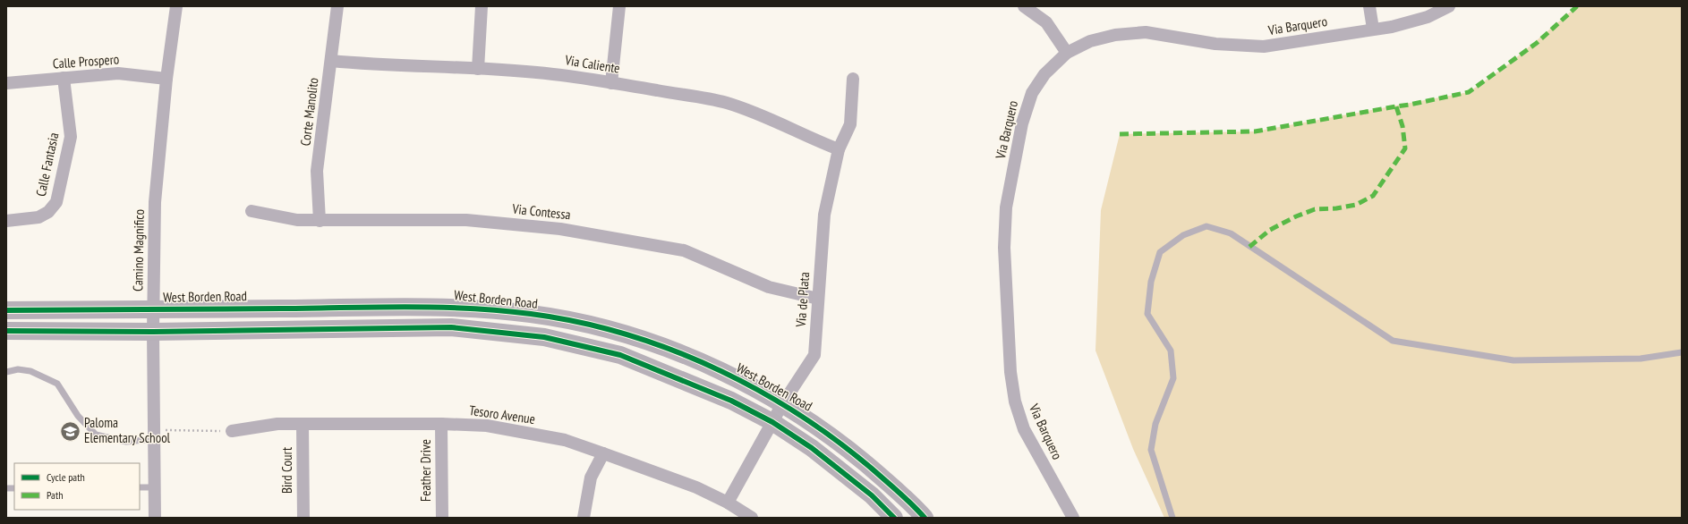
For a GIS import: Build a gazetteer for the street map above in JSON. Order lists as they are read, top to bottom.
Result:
{
  "streets": {
    "main road": ["West Borden Road"],
    "street": [
      "Via Barquero",
      "Calle Prospero",
      "Via Caliente",
      "Corte Manolito",
      "Calle Fantasia",
      "Via Contessa",
      "Camino Magnifico",
      "Via de Plata",
      "Tesoro Avenue",
      "Bird Court",
      "Feather Drive"
    ]
  },
  "crossings": [
    ["Calle Prospero", "Calle Fantasia"],
    ["Calle Prospero", "Camino Magnifico"],
    ["Via Caliente", "Corte Manolito"],
    ["Via Caliente", "Via de Plata"],
    ["Corte Manolito", "Via Contessa"],
    ["Via Contessa", "Via de Plata"],
    ["Camino Magnifico", "West Borden Road"],
    ["West Borden Road", "Via de Plata"],
    ["Via de Plata", "Tesoro Avenue"],
    ["Tesoro Avenue", "Bird Court"],
    ["Tesoro Avenue", "Feather Drive"]
  ],
  "places": {
    "school or university": ["Paloma Elementary School"]
  },
  "legend": ["Cycle path", "Path"]
}
